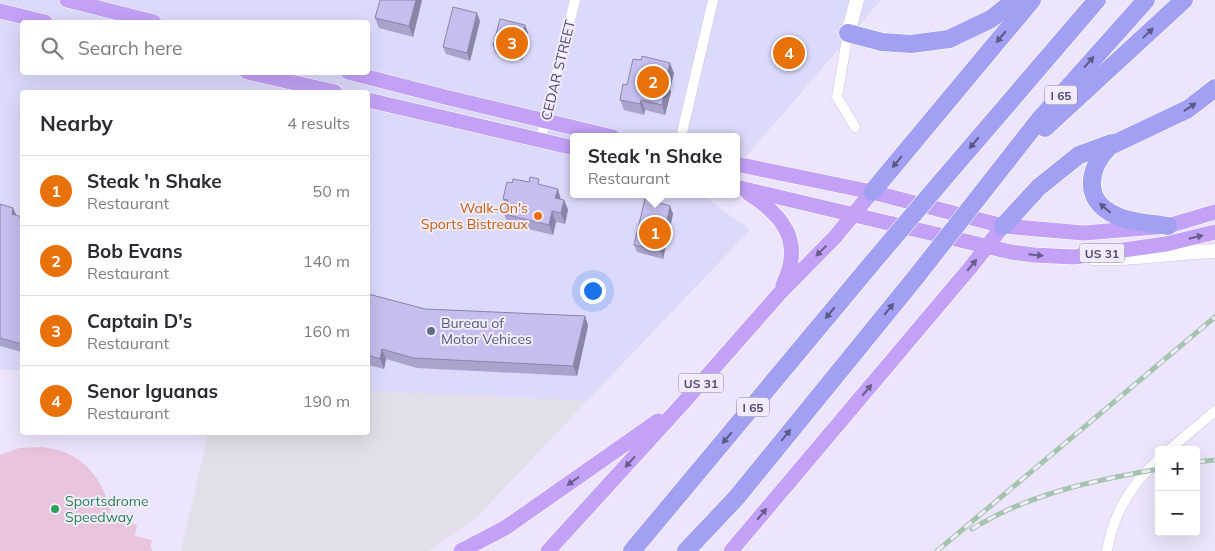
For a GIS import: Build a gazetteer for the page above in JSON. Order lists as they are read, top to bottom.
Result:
{
  "streets": {
    "highway": ["I 65"],
    "main road": ["US 31"],
    "street": ["CEDAR STREET"]
  },
  "places": ["Walk-On's Sports Bistreaux", "Bureau of Motor Vehices", "Sportsdrome Speedway"],
  "page": {
    "search": "Search here",
    "pins": [
      "3",
      "4",
      "2",
      "1"
    ],
    "heading": ["Nearby", "4 results"],
    "popup": ["Steak 'n Shake", "Restaurant"],
    "list": [
      {
        "mark": "1",
        "name": "Steak 'n Shake",
        "note": "Restaurant",
        "value": "50 m"
      },
      {
        "mark": "2",
        "name": "Bob Evans",
        "note": "Restaurant",
        "value": "140 m"
      },
      {
        "mark": "3",
        "name": "Captain D's",
        "note": "Restaurant",
        "value": "160 m"
      },
      {
        "mark": "4",
        "name": "Senor Iguanas",
        "note": "Restaurant",
        "value": "190 m"
      }
    ],
    "map_buttons": ["+", "−"]
  }
}
